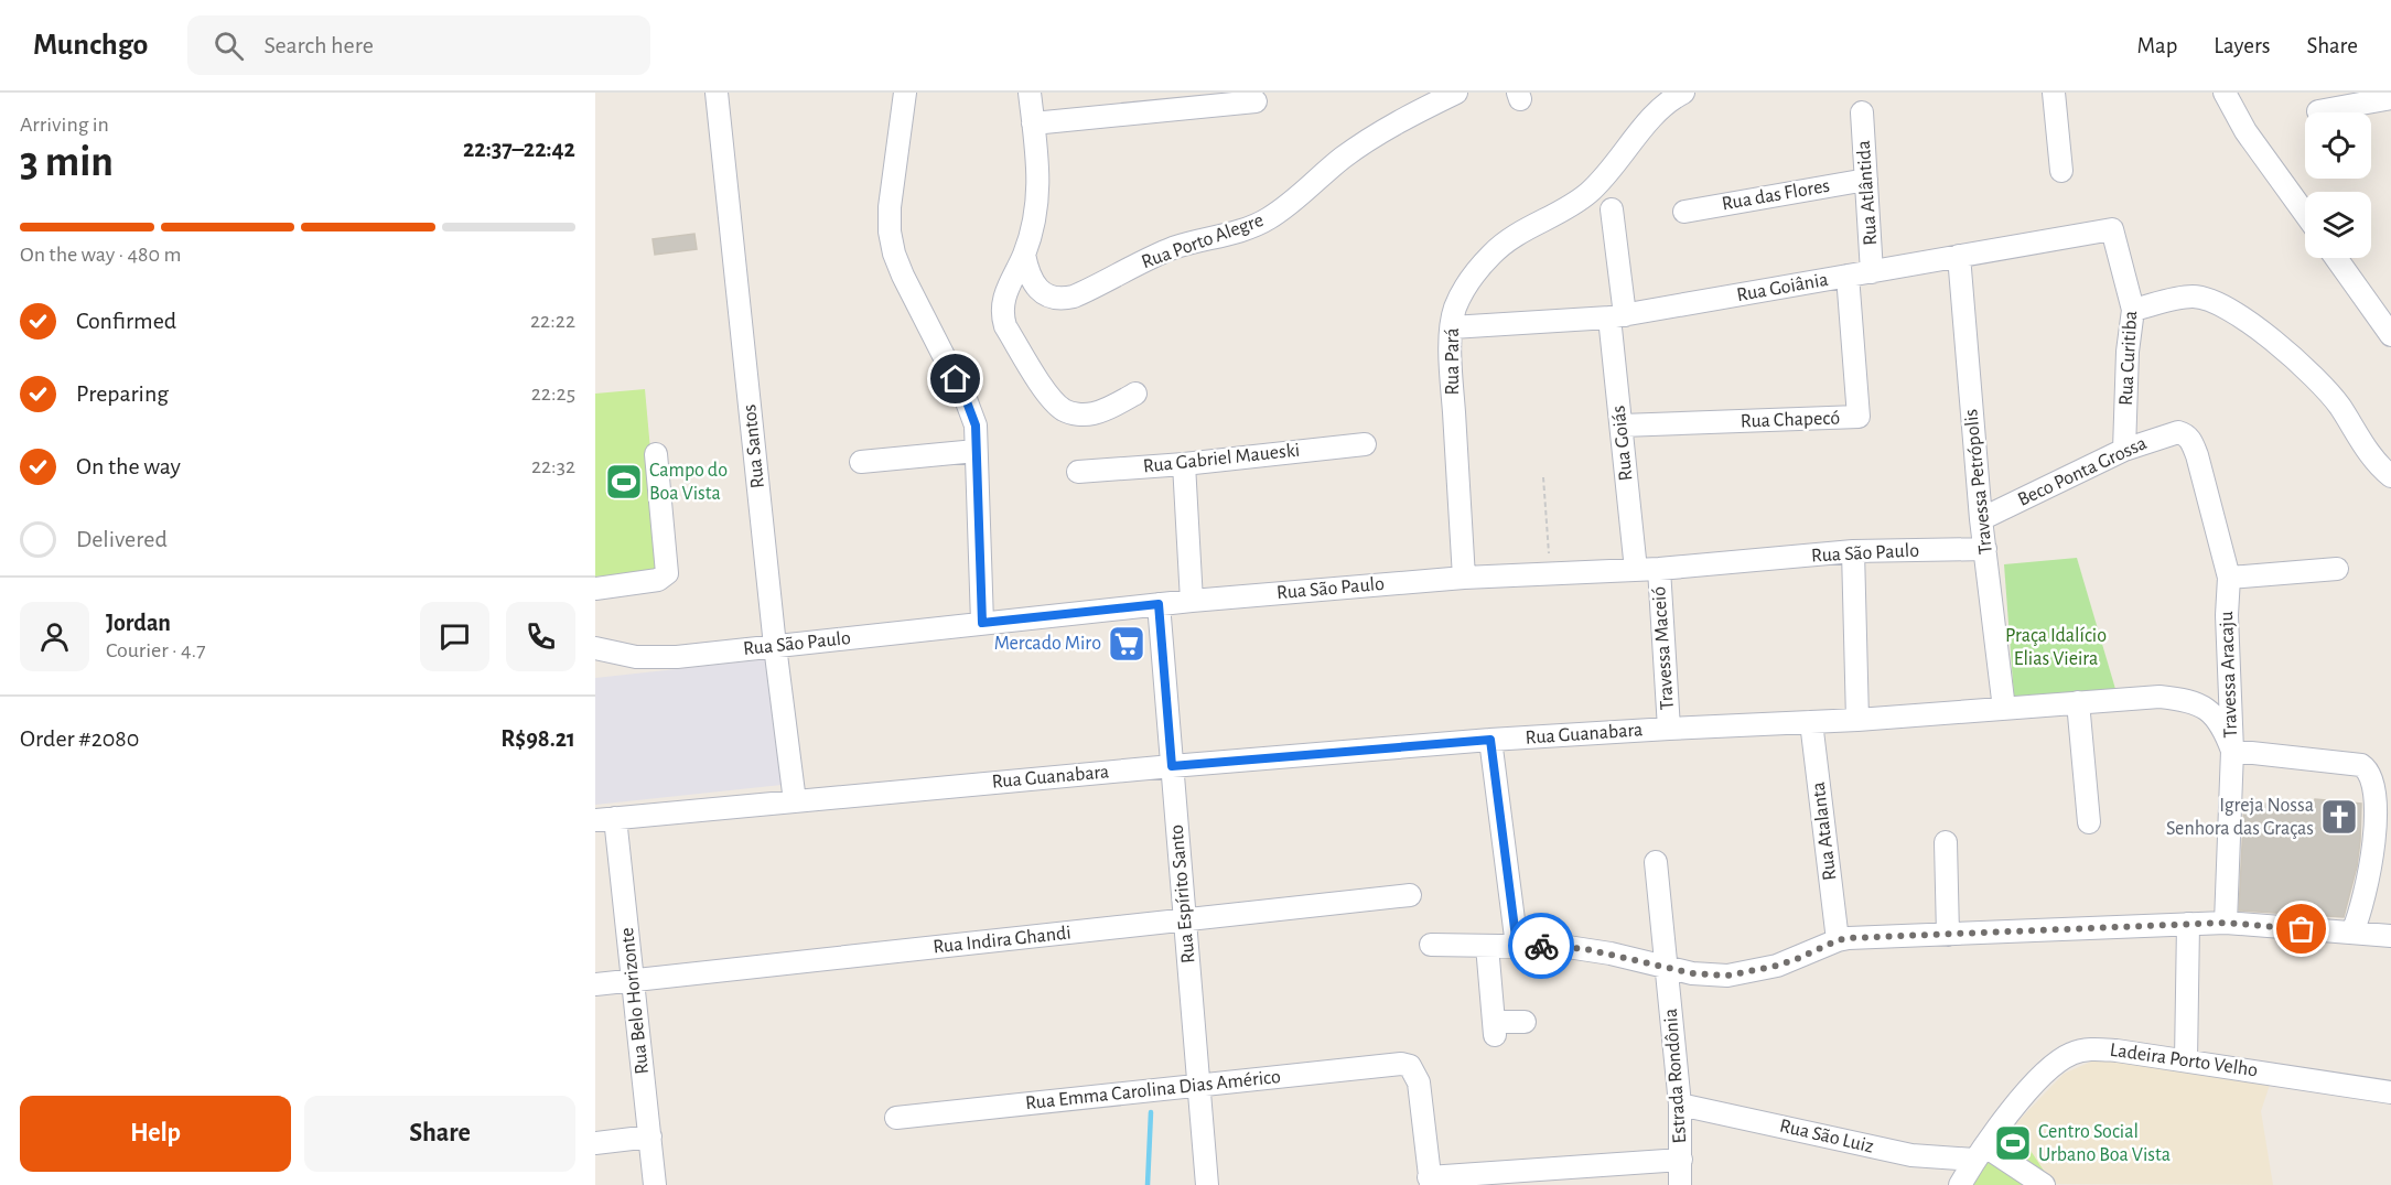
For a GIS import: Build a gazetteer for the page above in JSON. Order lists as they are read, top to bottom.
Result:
{
  "streets": {
    "street": [
      "Rua Atlântida",
      "Rua das Flores",
      "Rua Porto Alegre",
      "Rua Goiânia",
      "Rua Curitiba",
      "Rua Pará",
      "Rua Chapecó",
      "Rua Goiás",
      "Rua Santos",
      "Rua Gabriel Maueski",
      "Beco Ponta Grossa",
      "Travessa Petrópolis",
      "Rua São Paulo",
      "Travessa Maceió",
      "Travessa Aracaju",
      "Rua Guanabara",
      "Rua Atalanta",
      "Rua Espírito Santo",
      "Rua Indira Ghandi",
      "Rua Belo Horizonte",
      "Ladeira Porto Velho",
      "Estrada Rondônia",
      "Rua Emma Carolina Dias Américo",
      "Rua São Luiz"
    ]
  },
  "crossings": [
    ["Rua Atlântida", "Rua das Flores"],
    ["Rua Atlântida", "Rua Goiânia"],
    ["Rua Goiânia", "Rua Curitiba"],
    ["Rua Goiânia", "Rua Pará"],
    ["Rua Goiânia", "Rua Chapecó"],
    ["Rua Goiânia", "Rua Goiás"],
    ["Rua Goiânia", "Travessa Petrópolis"],
    ["Rua Curitiba", "Beco Ponta Grossa"],
    ["Rua Pará", "Rua São Paulo"],
    ["Rua Chapecó", "Rua Goiás"],
    ["Rua Goiás", "Rua São Paulo"],
    ["Rua Santos", "Rua São Paulo"],
    ["Rua Santos", "Rua Guanabara"],
    ["Beco Ponta Grossa", "Travessa Petrópolis"],
    ["Beco Ponta Grossa", "Travessa Aracaju"],
    ["Travessa Petrópolis", "Rua São Paulo"],
    ["Travessa Petrópolis", "Rua Guanabara"],
    ["Rua São Paulo", "Travessa Maceió"],
    ["Rua São Paulo", "Rua Espírito Santo"],
    ["Travessa Maceió", "Rua Guanabara"],
    ["Travessa Aracaju", "Rua Guanabara"],
    ["Rua Guanabara", "Rua Atalanta"],
    ["Rua Guanabara", "Rua Espírito Santo"],
    ["Rua Guanabara", "Rua Belo Horizonte"],
    ["Rua Espírito Santo", "Rua Indira Ghandi"],
    ["Rua Espírito Santo", "Rua Emma Carolina Dias Américo"],
    ["Rua Indira Ghandi", "Rua Belo Horizonte"],
    ["Ladeira Porto Velho", "Rua São Luiz"],
    ["Estrada Rondônia", "Rua São Luiz"]
  ],
  "parks": ["Praça Idalício Elias Vieira"],
  "places": {
    "sports": ["Campo do Boa Vista", "Centro Social Urbano Boa Vista"],
    "supermarket": ["Mercado Miro"],
    "church": ["Igreja Nossa Senhora das Graças"]
  },
  "page": {
    "header": "Munchgo",
    "search": "Search here",
    "nav": ["Map", "Layers", "Share"],
    "heading": ["3 min", "Arriving in", "22:37–22:42"],
    "panel": [
      "Jordan",
      "Courier · 4.7",
      "Order #2080",
      "R$98.21"
    ],
    "bar": "On the way · 480 m",
    "list": [
      ["Confirmed", "22:22"],
      ["Preparing", "22:25"],
      ["On the way", "22:32"],
      "Delivered"
    ],
    "buttons": ["Help", "Share"]
  }
}
